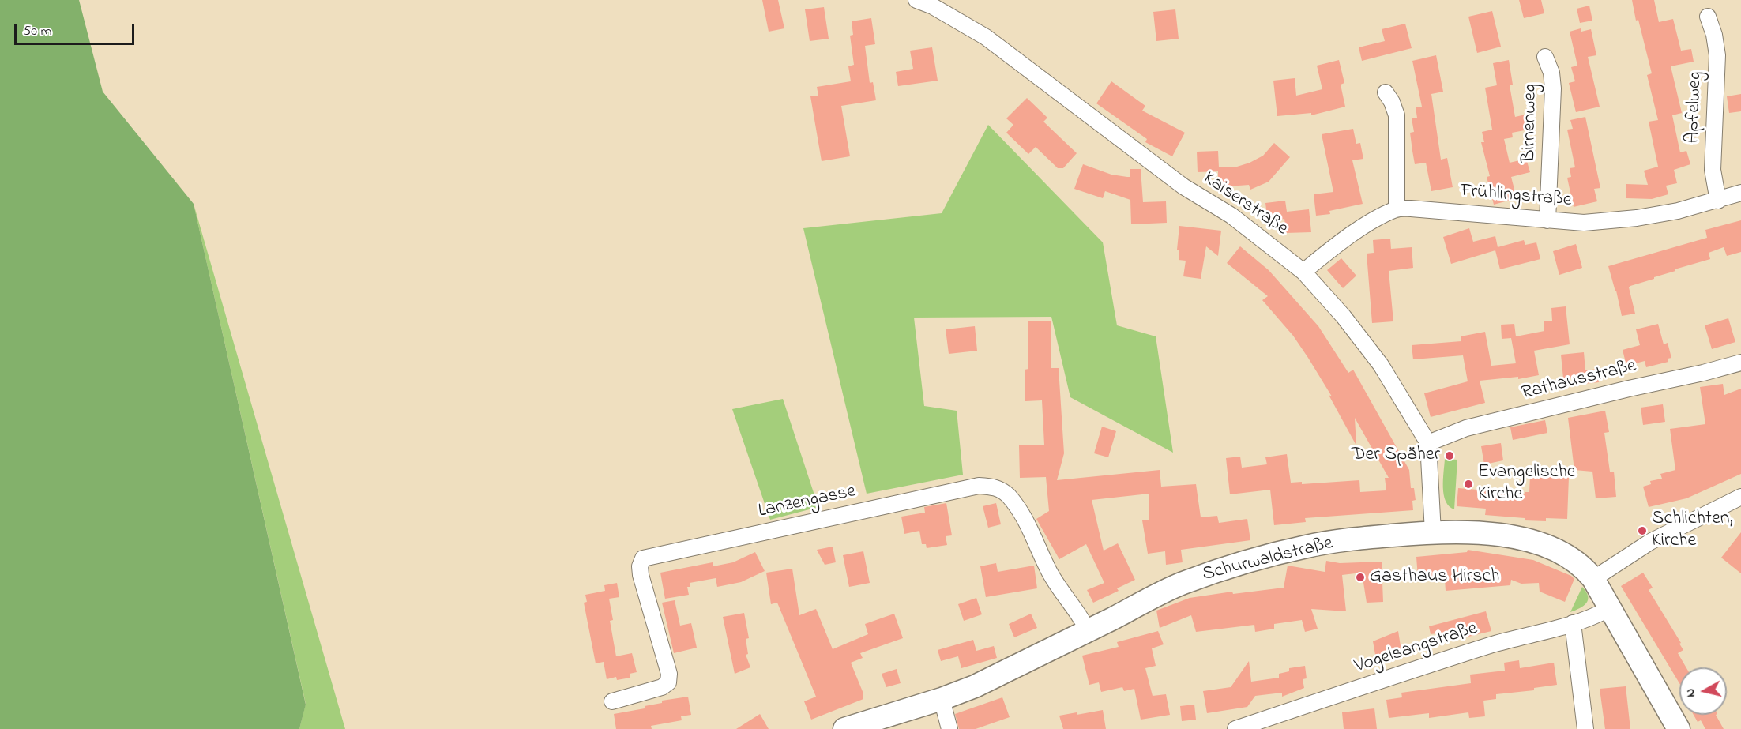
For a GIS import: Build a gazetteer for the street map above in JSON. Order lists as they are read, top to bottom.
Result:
{
  "streets": {
    "main road": ["Schurwaldstraße"],
    "street": [
      "Apfelweg",
      "Birnenweg",
      "Frühlingstraße",
      "Kaiserstraße",
      "Rathausstraße",
      "Lanzengasse",
      "Vogelsangstraße"
    ]
  },
  "crossings": [
    ["Apfelweg", "Frühlingstraße"],
    ["Birnenweg", "Frühlingstraße"],
    ["Frühlingstraße", "Kaiserstraße"],
    ["Kaiserstraße", "Rathausstraße"],
    ["Kaiserstraße", "Schurwaldstraße"],
    ["Lanzengasse", "Schurwaldstraße"],
    ["Schurwaldstraße", "Vogelsangstraße"]
  ],
  "places": [
    "Der Späher",
    "Evangelische Kirche",
    "Schlichten, Kirche",
    "Gasthaus Hirsch"
  ],
  "scale_bar": "50 m",
  "north": "left"
}
